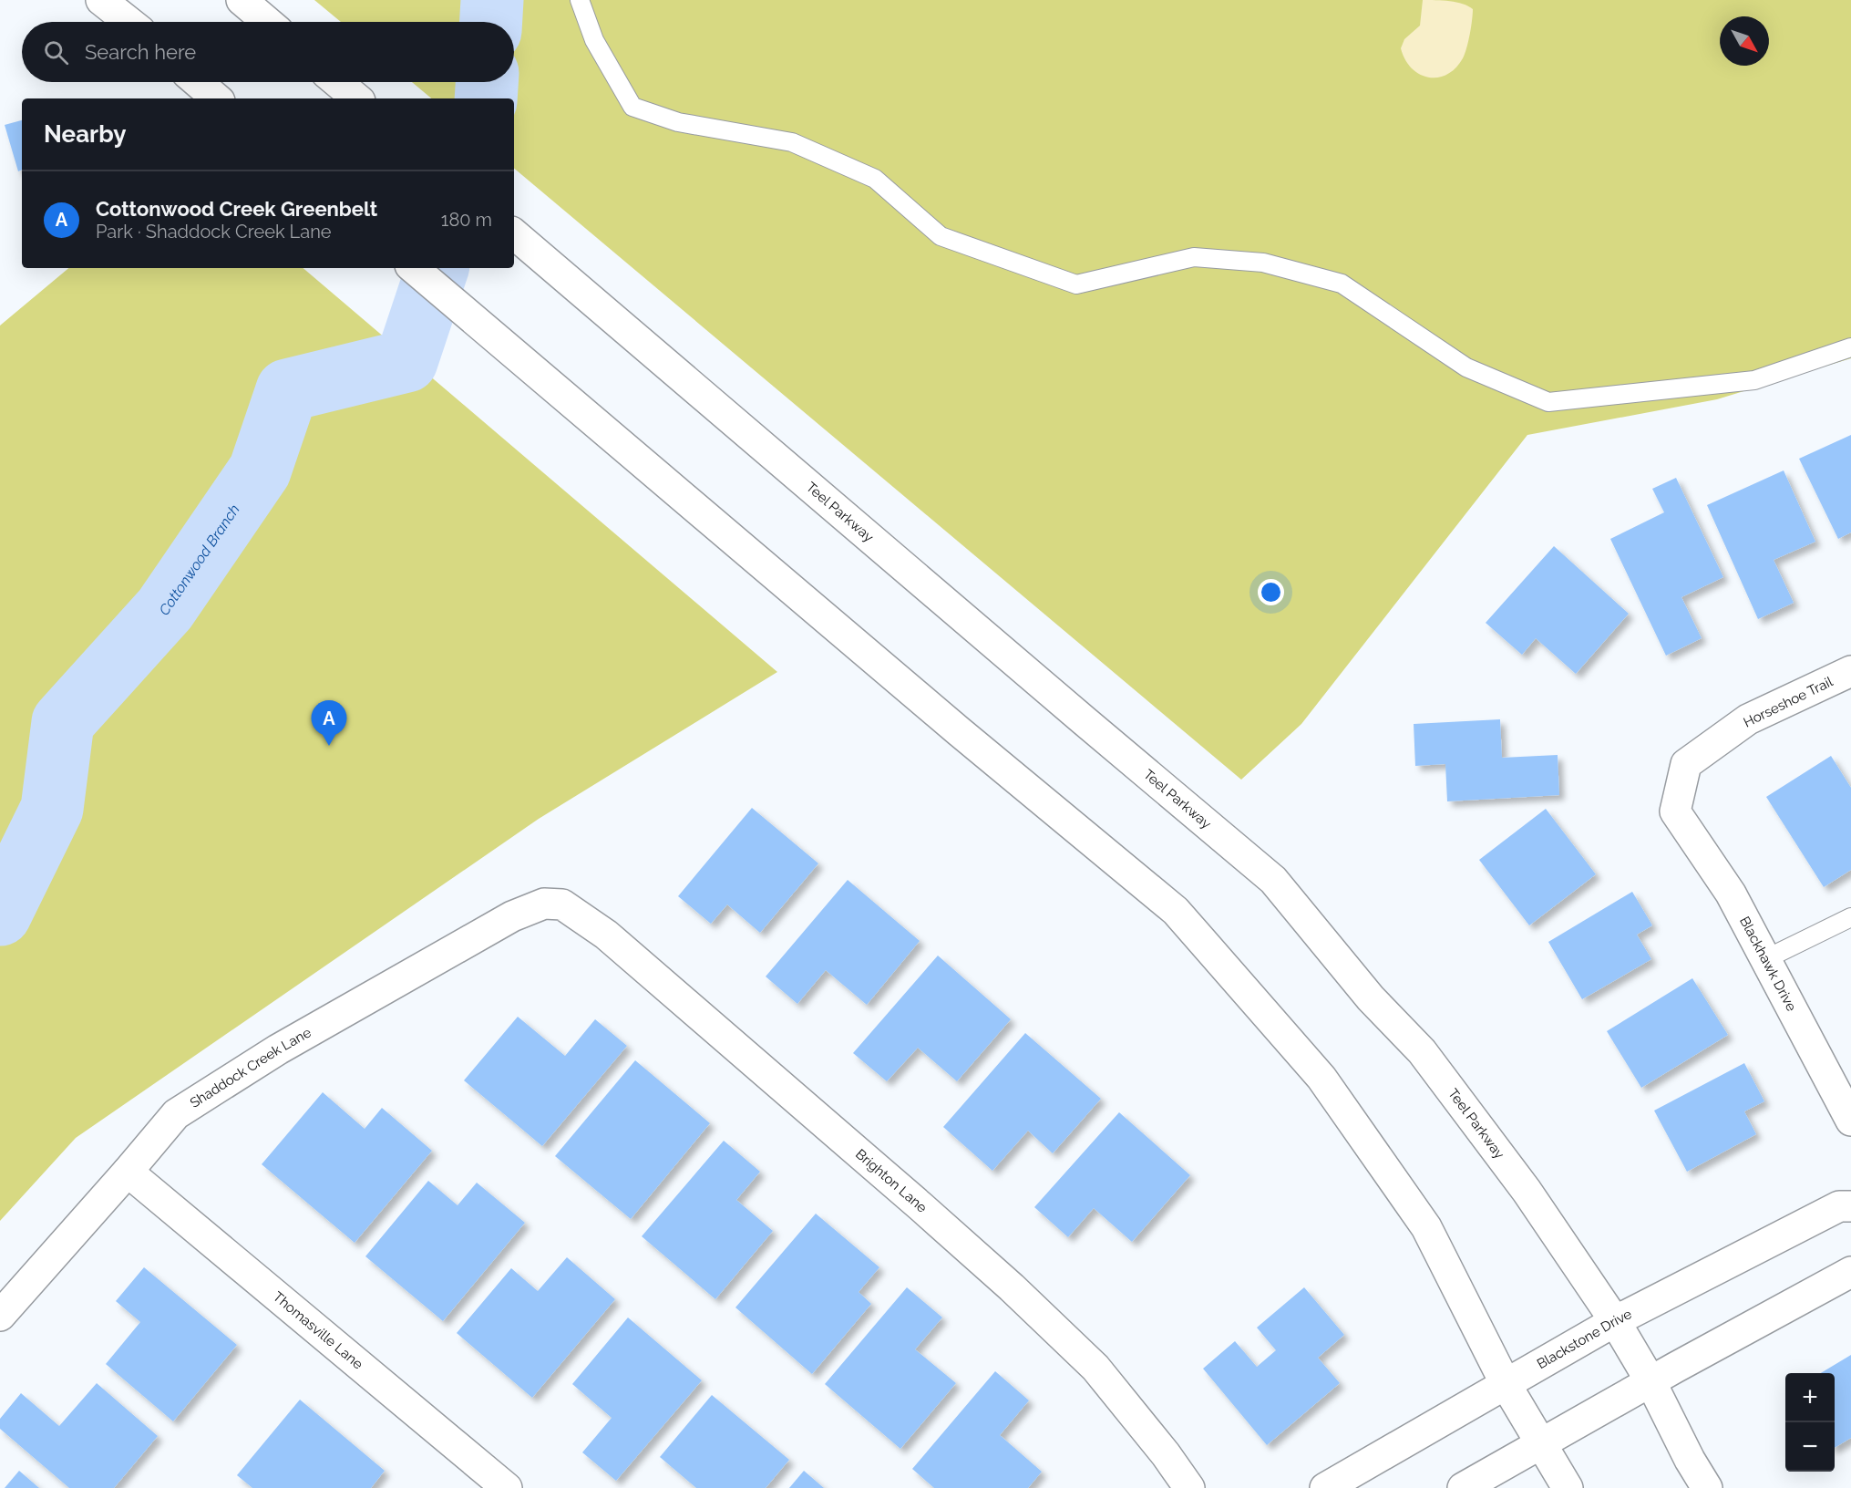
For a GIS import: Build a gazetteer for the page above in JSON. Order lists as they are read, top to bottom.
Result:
{
  "streets": {
    "street": [
      "Teel Parkway",
      "Horseshoe Trail",
      "Blackhawk Drive",
      "Shaddock Creek Lane",
      "Brighton Lane",
      "Thomasville Lane",
      "Blackstone Drive"
    ]
  },
  "crossings": [
    ["Teel Parkway", "Blackstone Drive"],
    ["Horseshoe Trail", "Blackhawk Drive"],
    ["Shaddock Creek Lane", "Brighton Lane"],
    ["Shaddock Creek Lane", "Thomasville Lane"]
  ],
  "water": ["Cottonwood Branch"],
  "north": "bottom right",
  "page": {
    "search": "Search here",
    "heading": "Nearby",
    "list": [
      {
        "mark": "A",
        "name": "Cottonwood Creek Greenbelt",
        "note": "Park · Shaddock Creek Lane",
        "value": "180 m"
      }
    ],
    "pins": "A",
    "map_buttons": ["+", "−"]
  }
}
